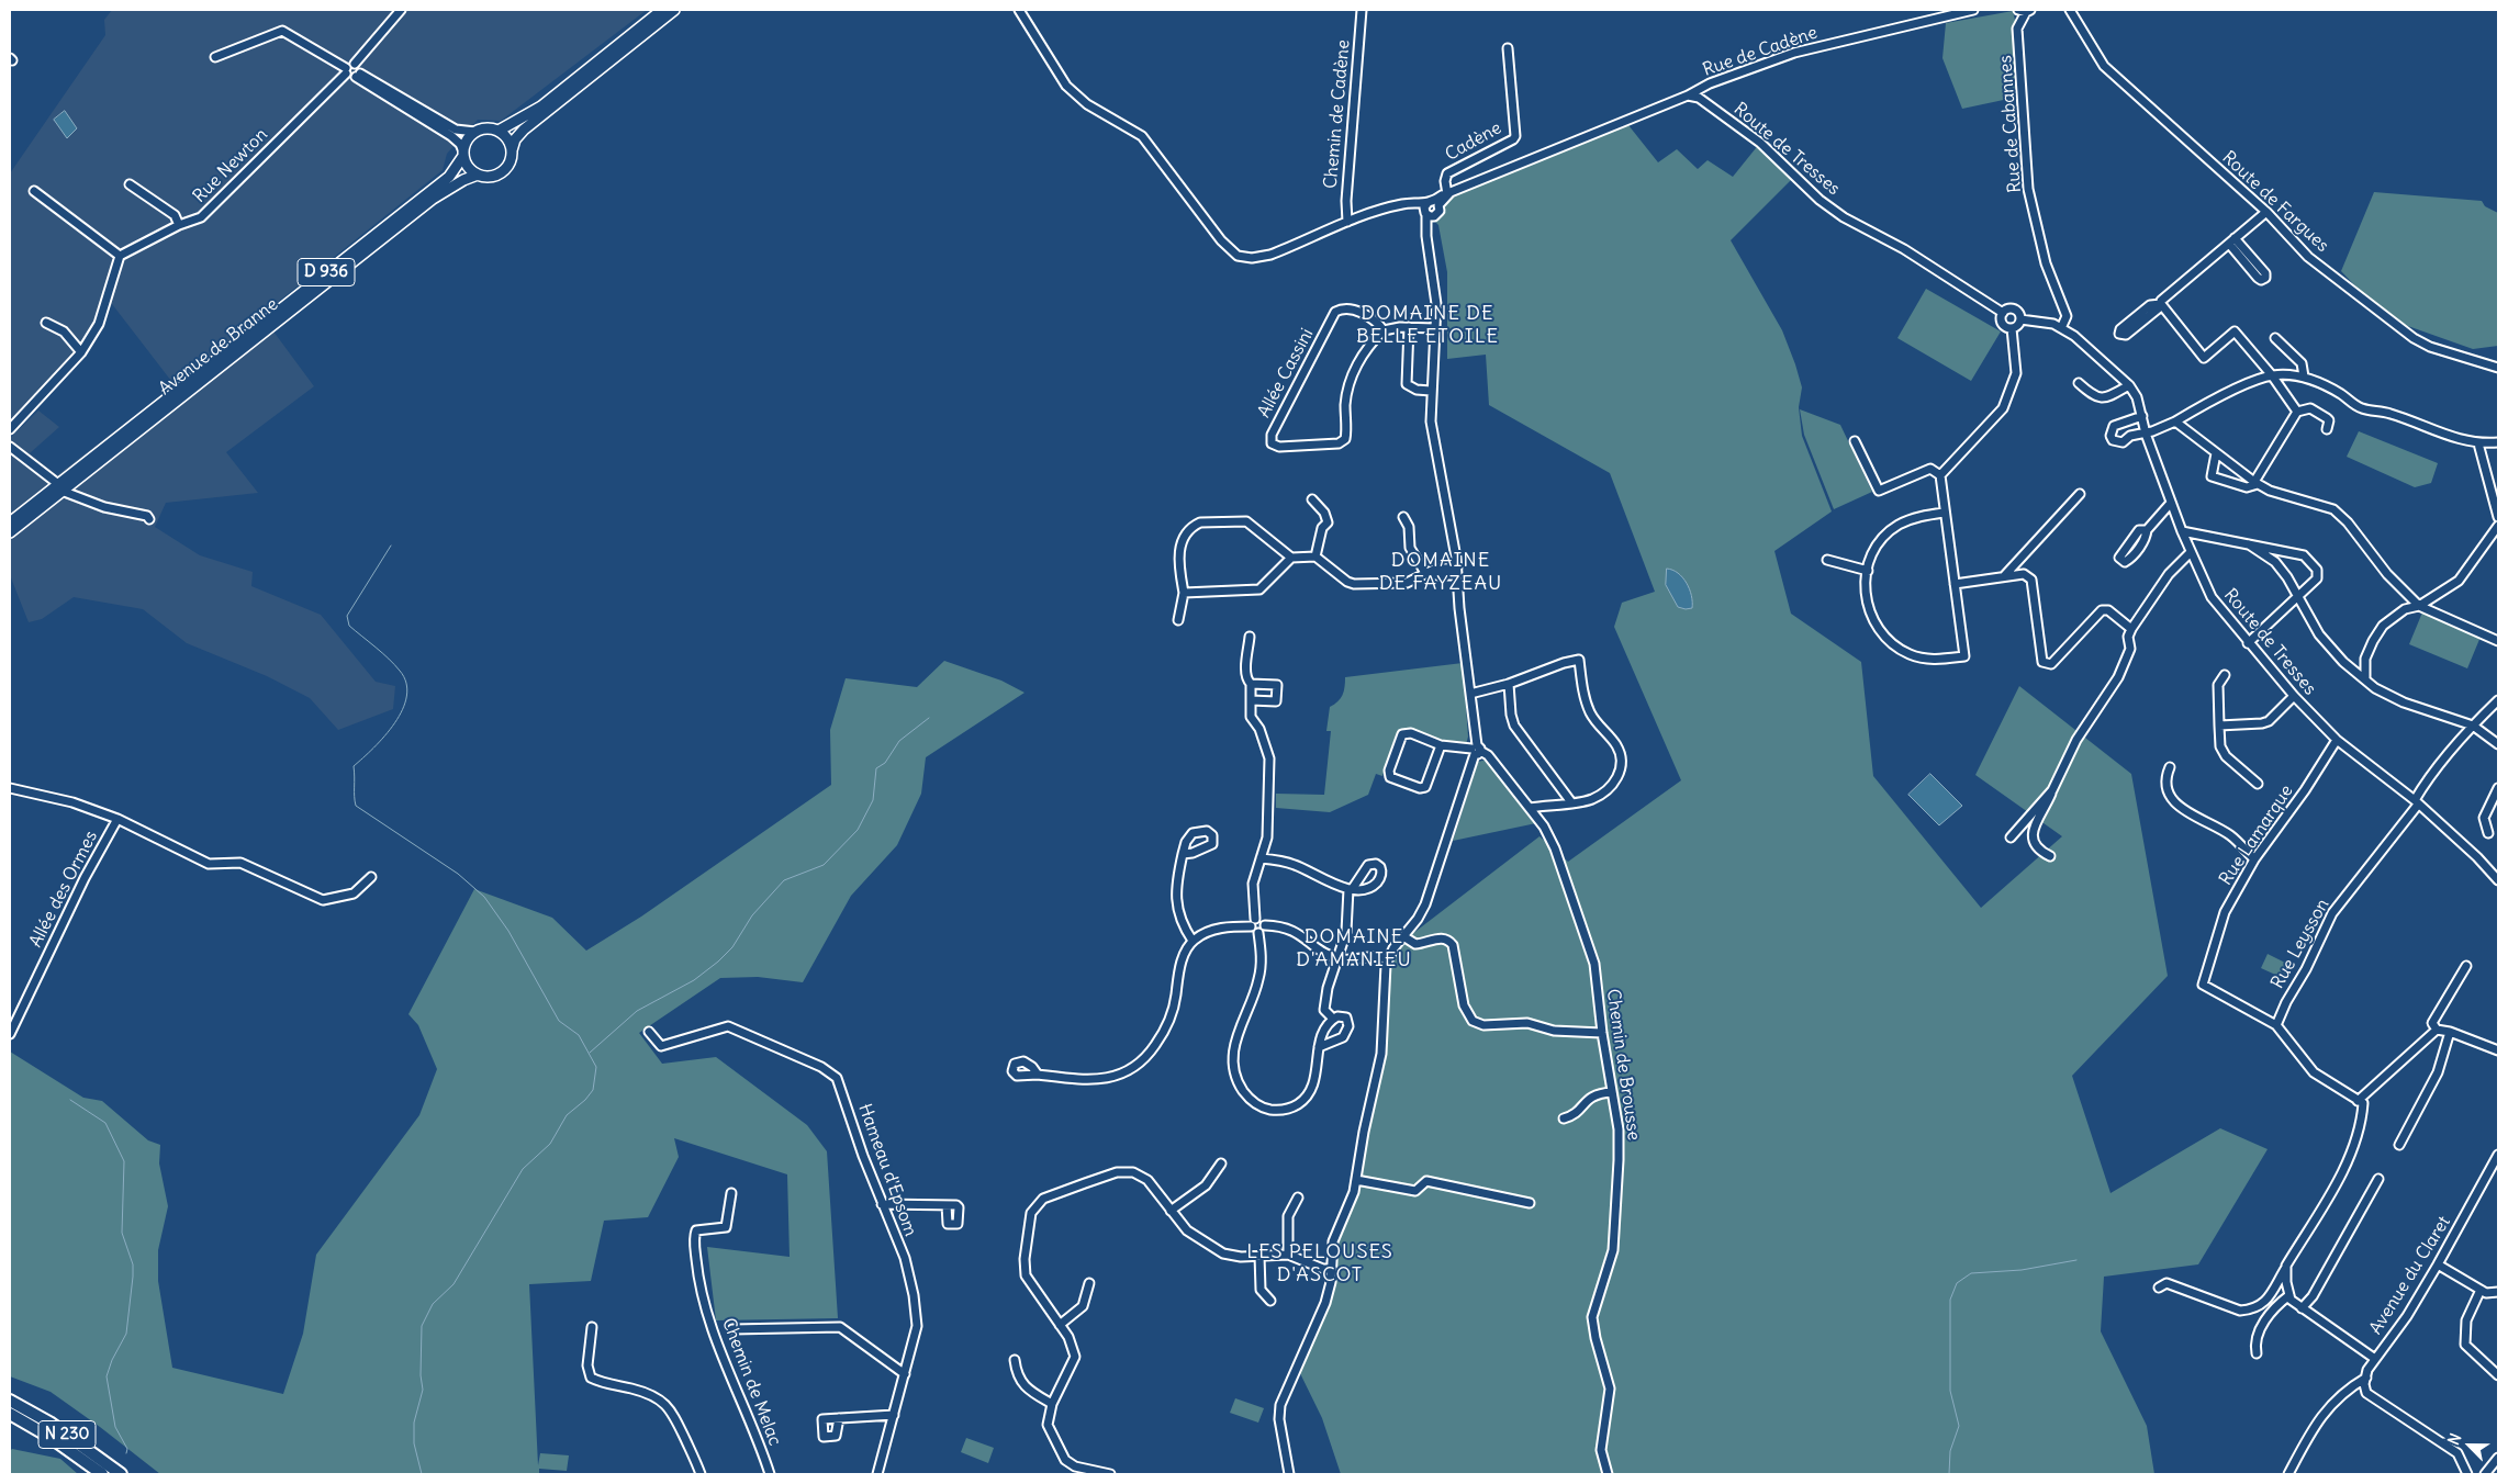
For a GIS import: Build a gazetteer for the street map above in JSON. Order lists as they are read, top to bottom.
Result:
{
  "streets": {
    "highway": ["N 230"],
    "main road": ["D 936", "Avenue de Branne"],
    "street": [
      "Rue de Cadène",
      "Chemin de Cadène",
      "Rue de Cabannes",
      "Cadène",
      "Route de Tresses",
      "Rue Newton",
      "Route de Fargues",
      "Allée Cassini",
      "Rue Lamarque",
      "Allée des Ormes",
      "Rue Leysson",
      "Chemin de Brousse",
      "Hameau d'Epsom",
      "Avenue du Claret",
      "Chemin de Melac"
    ]
  },
  "crossings": [
    ["Rue de Cadène", "Route de Tresses"],
    ["Rue de Cabannes", "Route de Tresses"],
    ["Route de Tresses", "Rue Lamarque"],
    ["Route de Tresses", "Rue Leysson"],
    ["Rue Lamarque", "Rue Leysson"]
  ],
  "districts": [
    "DOMAINE DE BELLE ETOILE",
    "DOMAINE DE FAYZEAU",
    "DOMAINE D'AMANIEU",
    "LES PELOUSES D'ASCOT"
  ],
  "north": "top left"
}
